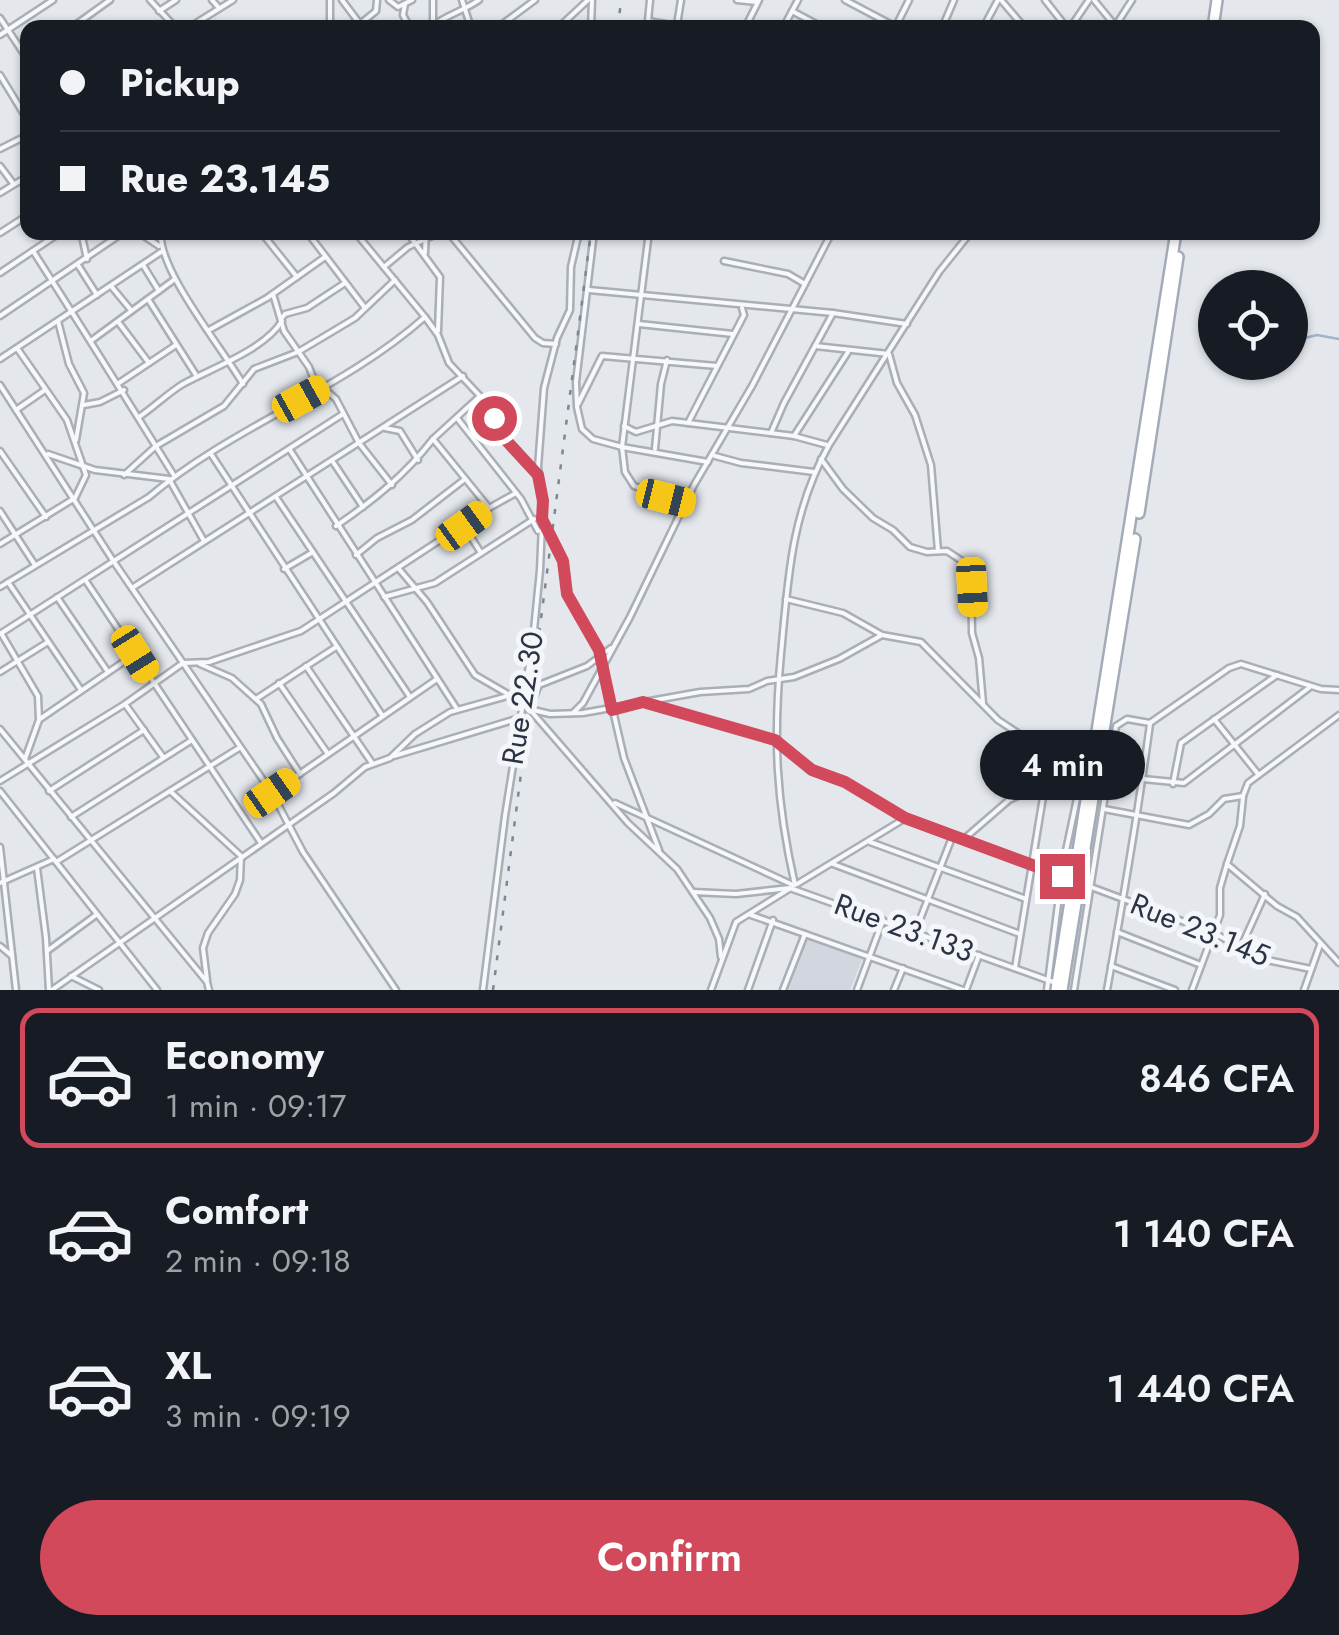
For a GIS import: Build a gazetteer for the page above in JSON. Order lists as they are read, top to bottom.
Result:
{
  "streets": {
    "street": ["Rue 22.30", "Rue 23.133", "Rue 23.145"]
  },
  "page": {
    "banner": ["Pickup", "Rue 23.145"],
    "bubble": "4 min",
    "list": [
      {
        "name": "Economy",
        "note": "1 min · 09:17",
        "value": "846 CFA"
      },
      {
        "name": "Comfort",
        "note": "2 min · 09:18",
        "value": "1 140 CFA"
      },
      {
        "name": "XL",
        "note": "3 min · 09:19",
        "value": "1 440 CFA"
      }
    ],
    "buttons": "Confirm"
  }
}
